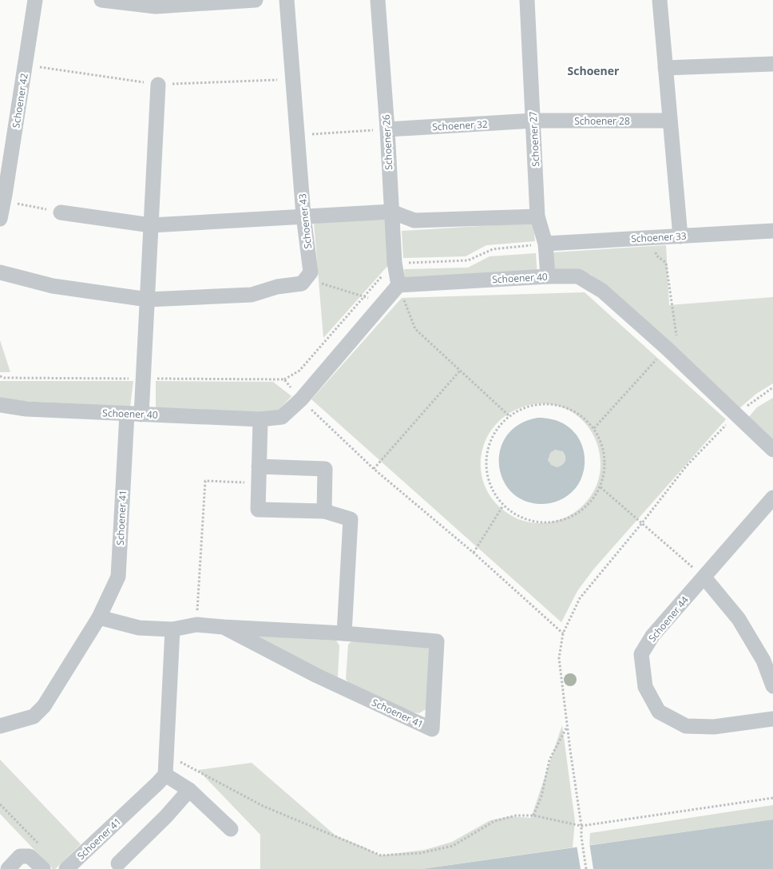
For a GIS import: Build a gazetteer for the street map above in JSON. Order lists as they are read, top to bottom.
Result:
{
  "streets": {
    "street": [
      "Schoener 42",
      "Schoener 28",
      "Schoener 32",
      "Schoener 27",
      "Schoener 26",
      "Schoener 43",
      "Schoener 33",
      "Schoener 40",
      "Schoener 41",
      "Schoener 44"
    ]
  },
  "crossings": [
    ["Schoener 28", "Schoener 32"],
    ["Schoener 28", "Schoener 27"],
    ["Schoener 32", "Schoener 27"],
    ["Schoener 32", "Schoener 26"],
    ["Schoener 27", "Schoener 33"],
    ["Schoener 27", "Schoener 40"],
    ["Schoener 26", "Schoener 40"],
    ["Schoener 40", "Schoener 41"]
  ],
  "districts": ["Schoener"]
}
